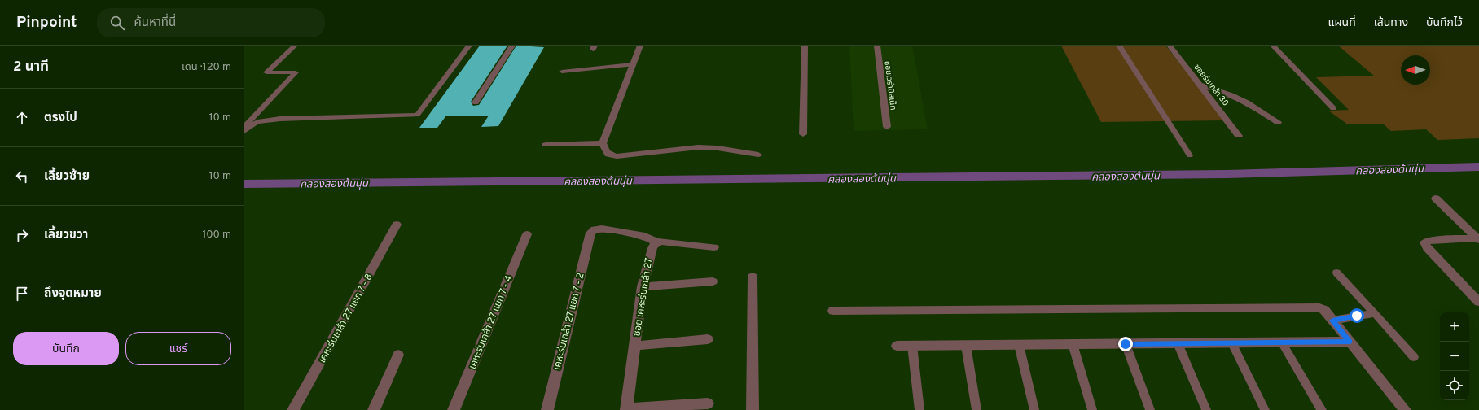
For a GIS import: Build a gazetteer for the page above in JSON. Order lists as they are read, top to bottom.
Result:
{
  "streets": {
    "street": [
      "ซอยร่มเกล้า 30",
      "ซอยเวร่าบิสเน็ท",
      "ซอย เคหะร่มเกล้า 27",
      "เคหะร่มเกล้า 27 แยก 7 - 8",
      "เคหะร่มเกล้า 27 แยก 7 - 2",
      "เคหะร่มเกล้า 27 แยก 7 - 4"
    ]
  },
  "crossings": [
    ["ซอย เคหะร่มเกล้า 27", "เคหะร่มเกล้า 27 แยก 7 - 2"]
  ],
  "water": ["คลองสองต้นนุ่น"],
  "north": "left",
  "page": {
    "header": "Pinpoint",
    "search": "ค้นหาที่นี่",
    "nav": ["แผนที่", "เส้นทาง", "บันทึกไว้"],
    "heading": ["2 นาที", "เดิน · 120 m"],
    "list": [
      ["ตรงไป", "10 m"],
      ["เลี้ยวซ้าย", "10 m"],
      ["เลี้ยวขวา", "100 m"],
      "ถึงจุดหมาย"
    ],
    "map_buttons": ["+", "−"],
    "buttons": ["บันทึก", "แชร์"]
  }
}
